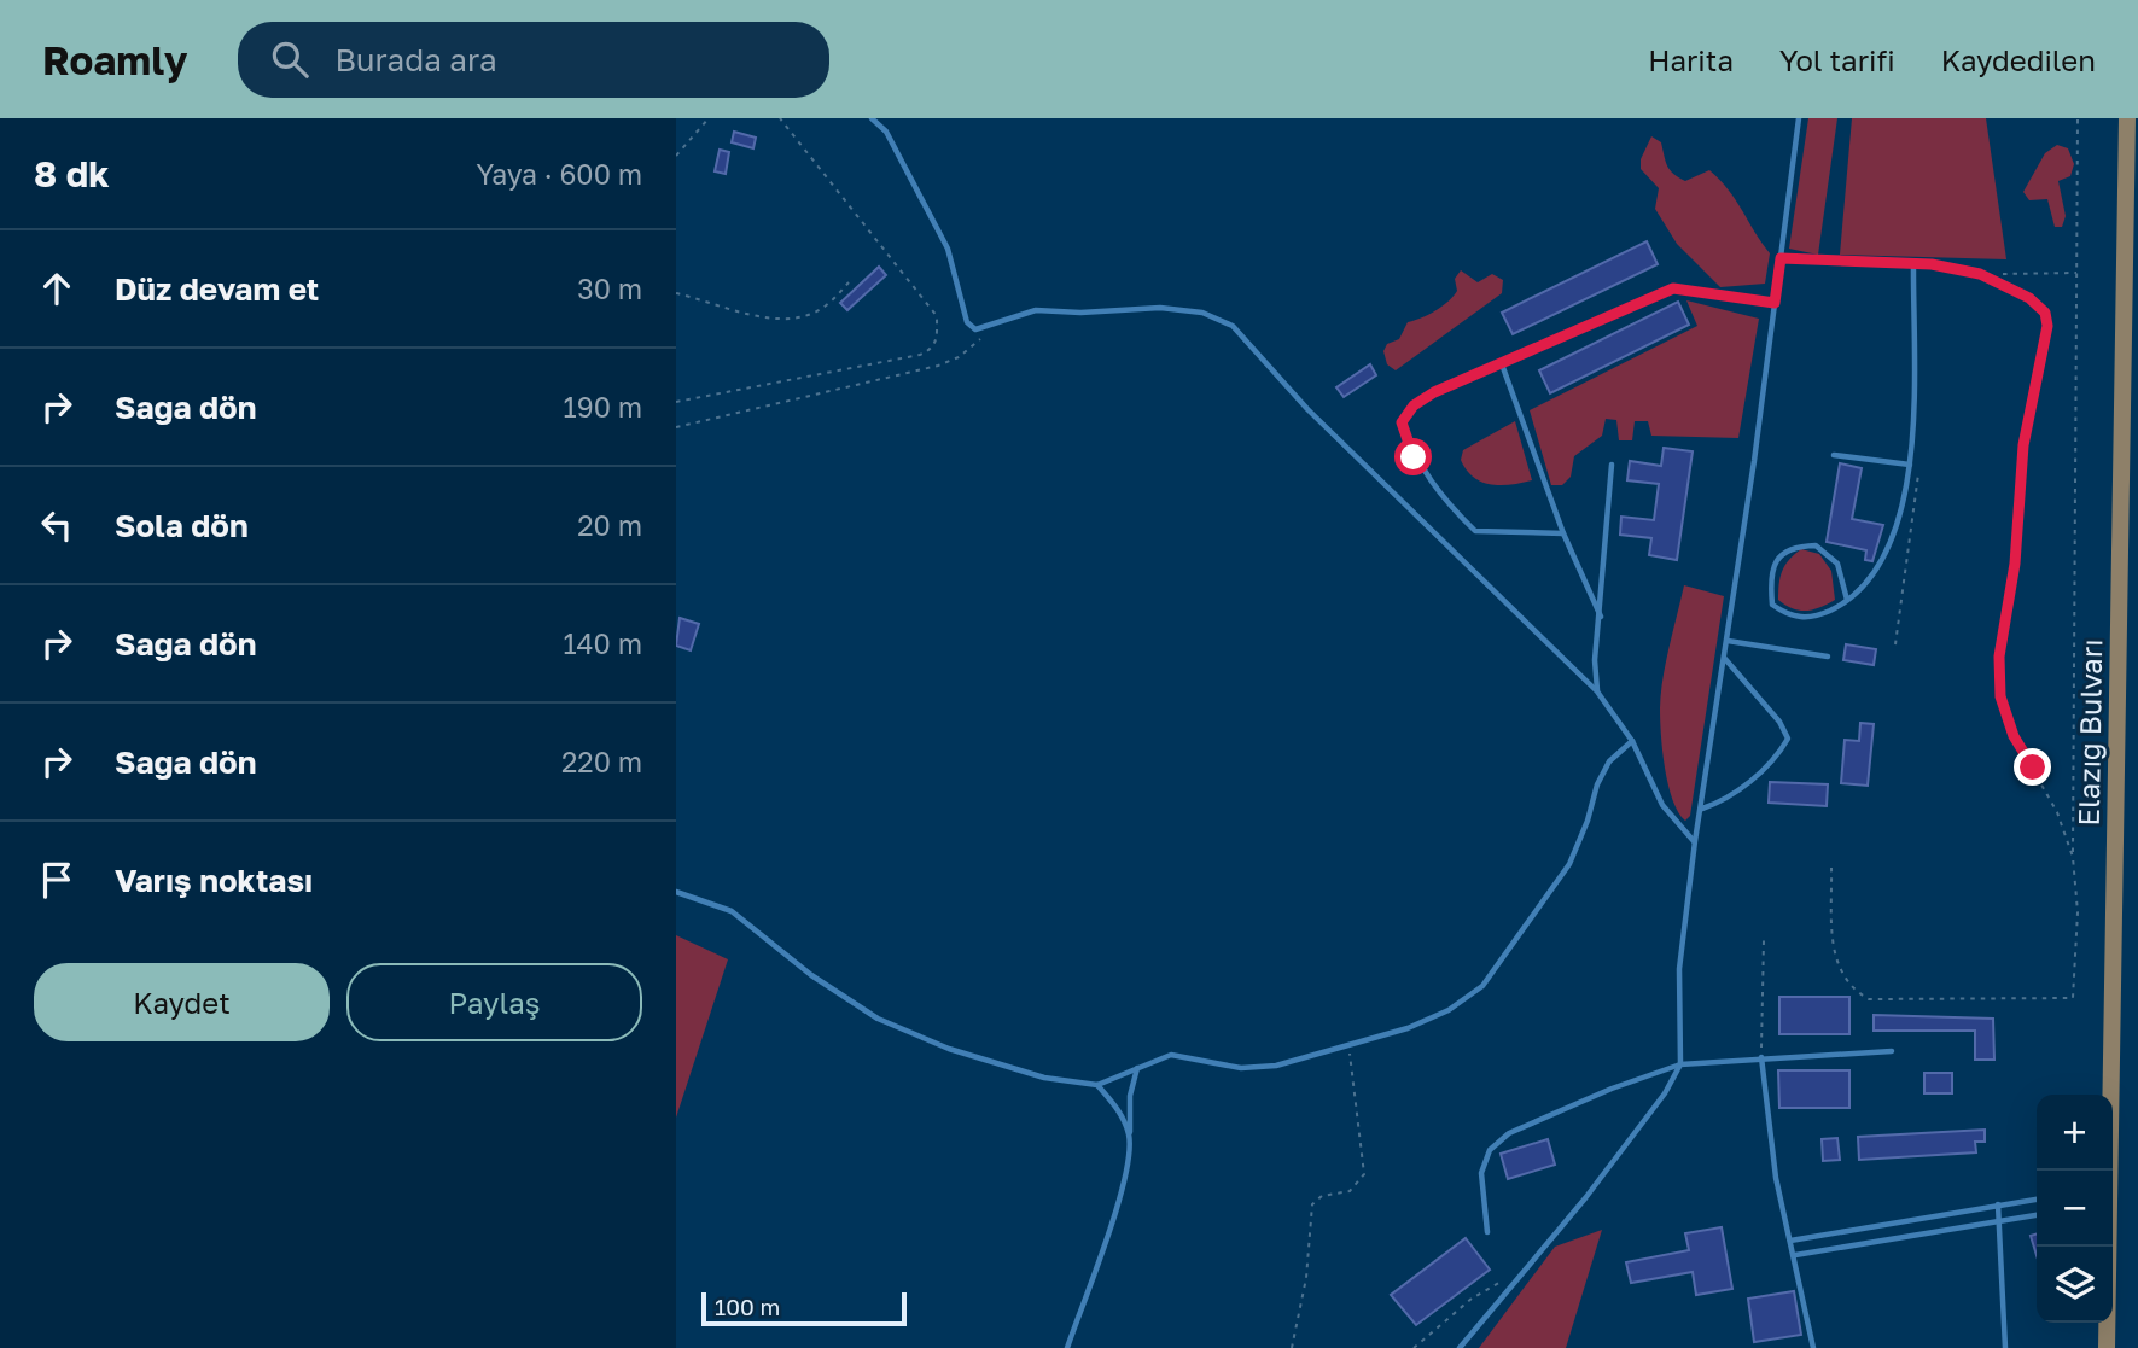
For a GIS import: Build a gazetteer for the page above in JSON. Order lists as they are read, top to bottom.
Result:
{
  "streets": {
    "main road": ["Elazığ Bulvarı"]
  },
  "scale_bar": "100 m",
  "page": {
    "header": "Roamly",
    "search": "Burada ara",
    "nav": ["Harita", "Yol tarifi", "Kaydedilen"],
    "heading": ["8 dk", "Yaya · 600 m"],
    "list": [
      ["Düz devam et", "30 m"],
      ["Sağa dön", "190 m"],
      ["Sola dön", "20 m"],
      ["Sağa dön", "140 m"],
      ["Sağa dön", "220 m"],
      "Varış noktası"
    ],
    "buttons": ["Kaydet", "Paylaş"],
    "map_buttons": ["+", "−"],
    "scale": "100 m"
  }
}
